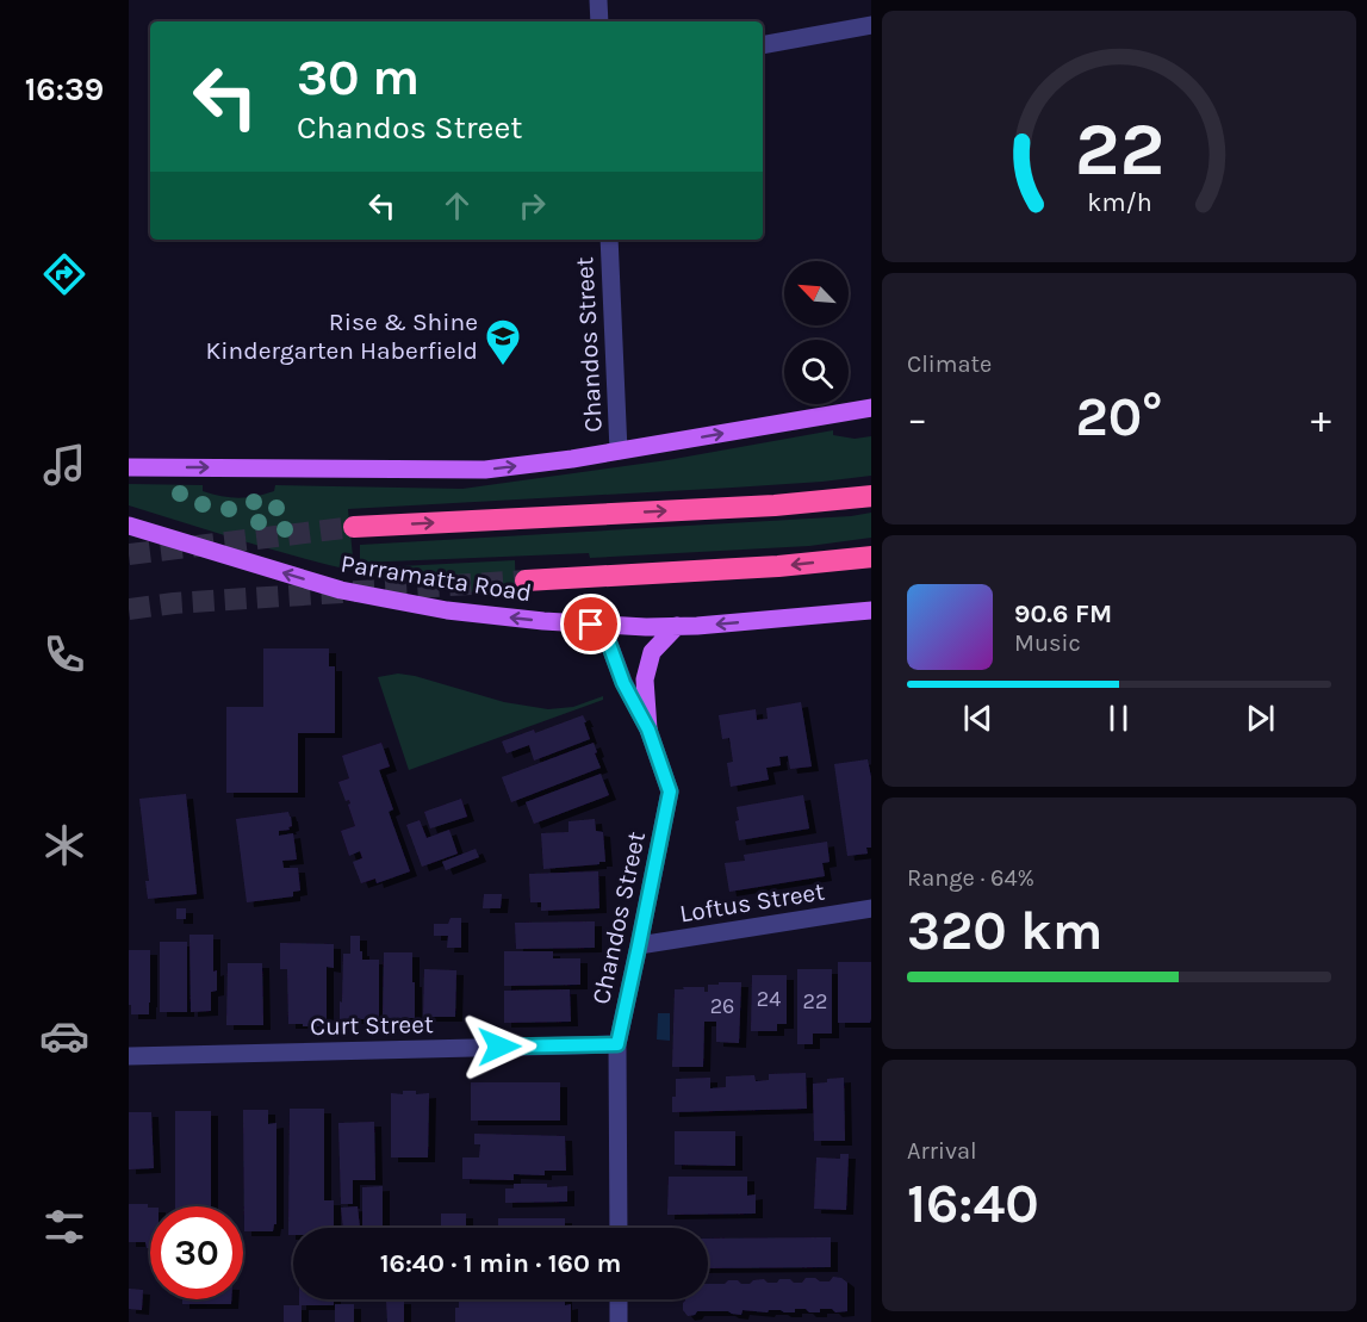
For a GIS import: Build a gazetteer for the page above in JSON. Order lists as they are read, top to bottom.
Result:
{
  "streets": {
    "main road": ["Parramatta Road"],
    "street": ["Chandos Street", "Loftus Street", "Curt Street"]
  },
  "crossings": [
    ["Chandos Street", "Parramatta Road"],
    ["Chandos Street", "Loftus Street"],
    ["Chandos Street", "Curt Street"]
  ],
  "places": {
    "school or university": ["Rise & Shine Kindergarten Haberfield"]
  },
  "house_numbers": ["24", "22", "26"],
  "north": "top left",
  "page": {
    "tabs": "16:39",
    "turn": ["30 m", "Chandos Street"],
    "tile": [
      "Climate",
      ["Range · 64%", "320 km"],
      ["Arrival", "16:40"]
    ],
    "heat": ["−", "20°", "+"],
    "song": ["90.6 FM", "Music"],
    "limit": "30",
    "trip": "16:40 · 1 min · 160 m",
    "gauge": ["22", "km/h"]
  }
}
